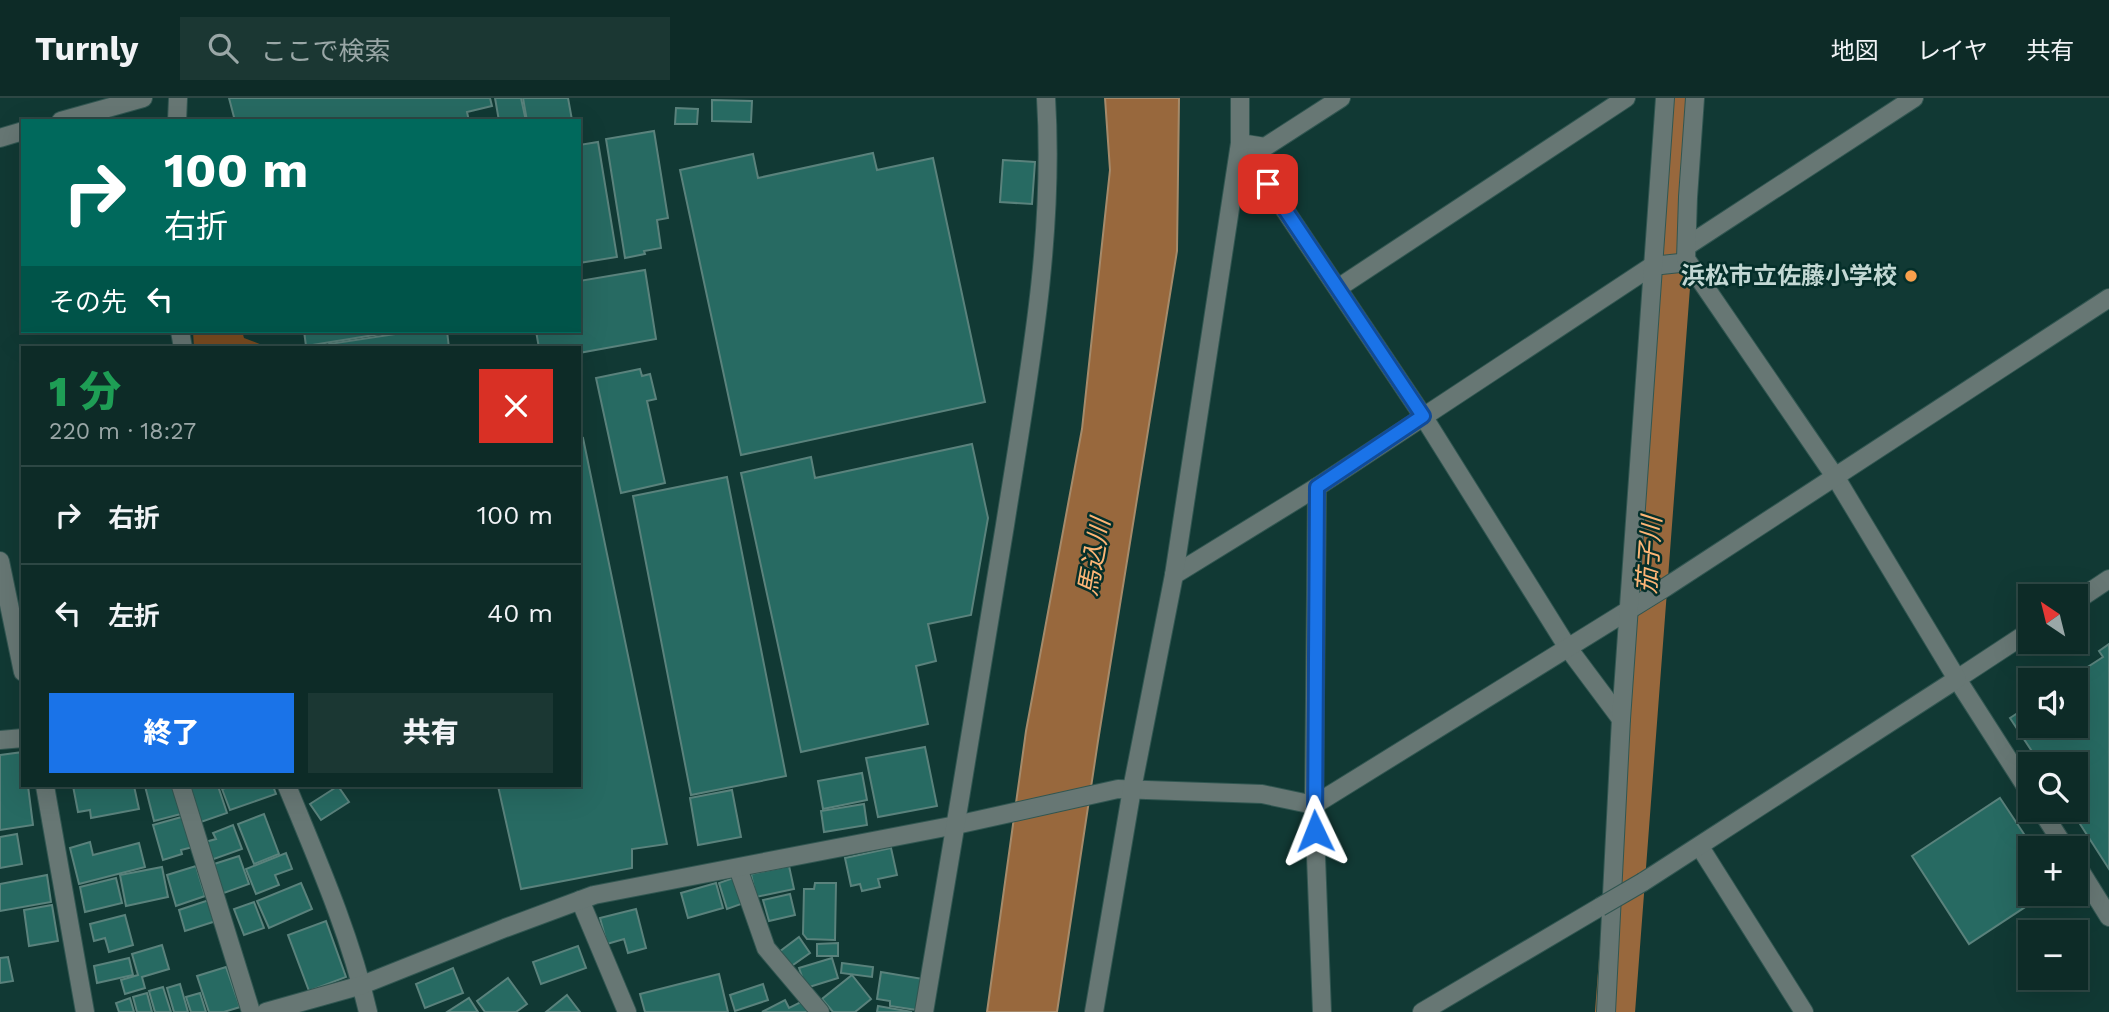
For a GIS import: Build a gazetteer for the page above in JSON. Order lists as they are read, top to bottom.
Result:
{
  "water": ["茄子川", "馬込川"],
  "places": ["浜松市立佐藤小学校"],
  "north": "top left",
  "page": {
    "header": "Turnly",
    "search": "ここで検索",
    "nav": ["地図", "レイヤ", "共有"],
    "turn": ["100 m", "右折"],
    "then": "その先",
    "heading": ["1 分", "220 m · 18:27"],
    "list": [
      {
        "name": "右折",
        "value": "100 m"
      },
      {
        "name": "左折",
        "value": "40 m"
      }
    ],
    "map_buttons": ["+", "−"],
    "buttons": ["終了", "共有"]
  }
}
